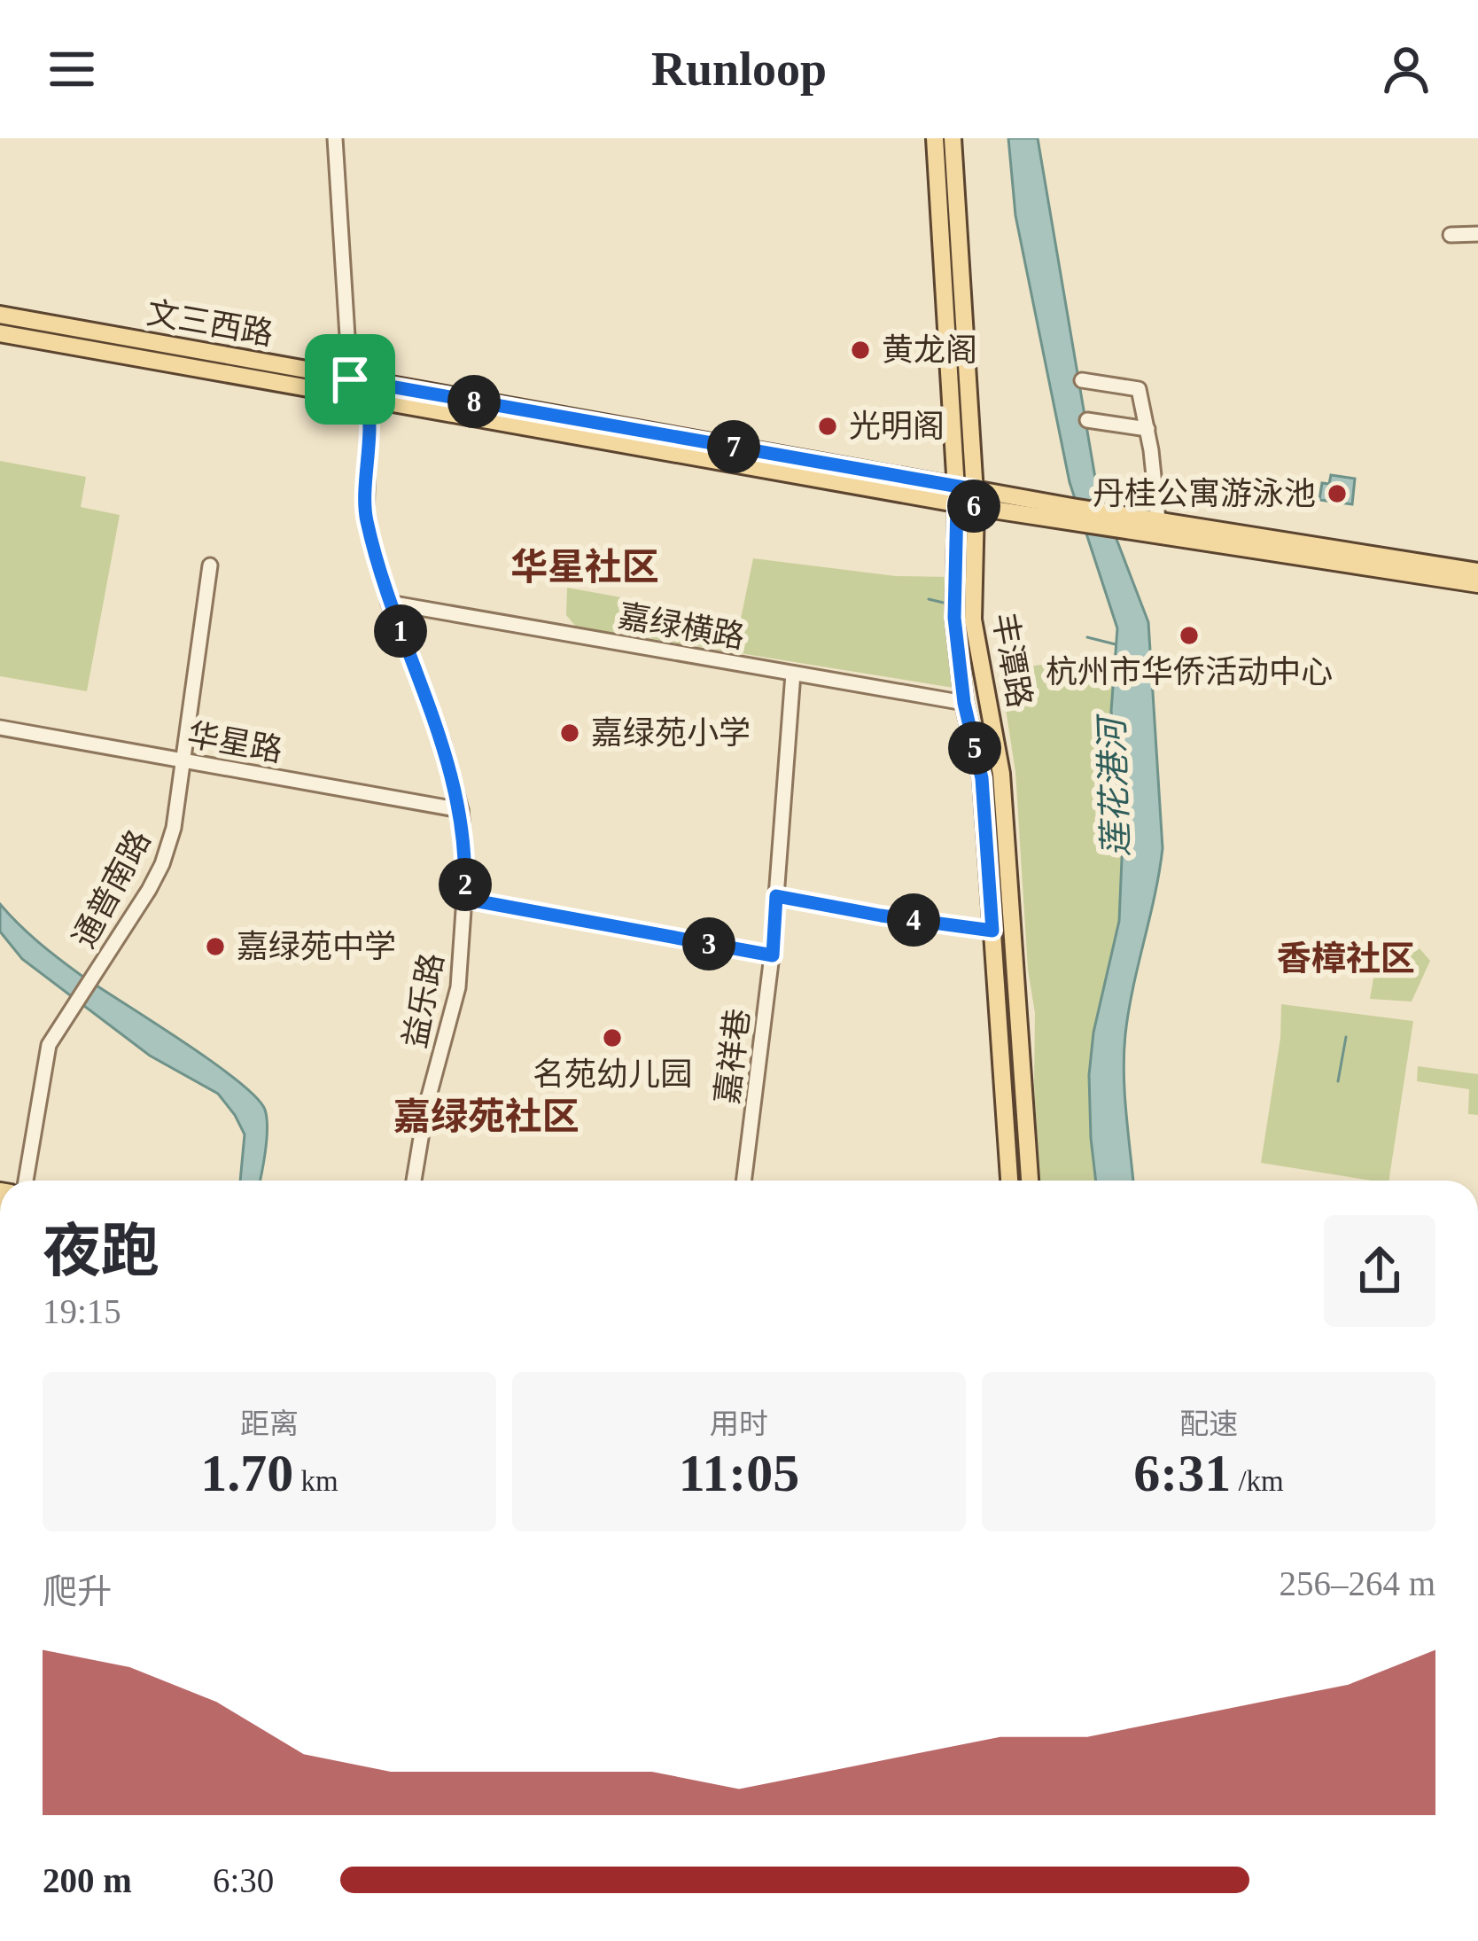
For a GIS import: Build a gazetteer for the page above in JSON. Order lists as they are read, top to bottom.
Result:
{
  "streets": {
    "main road": ["文三西路", "丰潭路"],
    "street": [
      "嘉绿横路",
      "华星路",
      "通普南路",
      "益乐路",
      "嘉祥巷"
    ]
  },
  "crossings": [
    ["文三西路", "丰潭路"],
    ["文三西路", "益乐路"],
    ["嘉绿横路", "丰潭路"],
    ["嘉绿横路", "益乐路"],
    ["嘉绿横路", "嘉祥巷"],
    ["华星路", "通普南路"],
    ["华星路", "益乐路"]
  ],
  "districts": ["华星社区", "香樟社区", "嘉绿苑社区"],
  "water": ["莲花港河"],
  "places": [
    "黄龙阁",
    "光明阁",
    "丹桂公寓游泳池",
    "杭州市华侨活动中心",
    "嘉绿苑小学",
    "嘉绿苑中学",
    "名苑幼儿园"
  ],
  "page": {
    "header": "Runloop",
    "pins": [
      "8",
      "7",
      "6",
      "1",
      "5",
      "2",
      "4",
      "3"
    ],
    "heading": ["夜跑", "19:15"],
    "stats": [
      ["距离", "1.70 km"],
      ["用时", "11:05"],
      ["配速", "6:31 /km"]
    ],
    "chart": ["爬升", "256–264 m"],
    "list": [
      {
        "name": "200 m",
        "note": "6:30"
      }
    ]
  }
}
